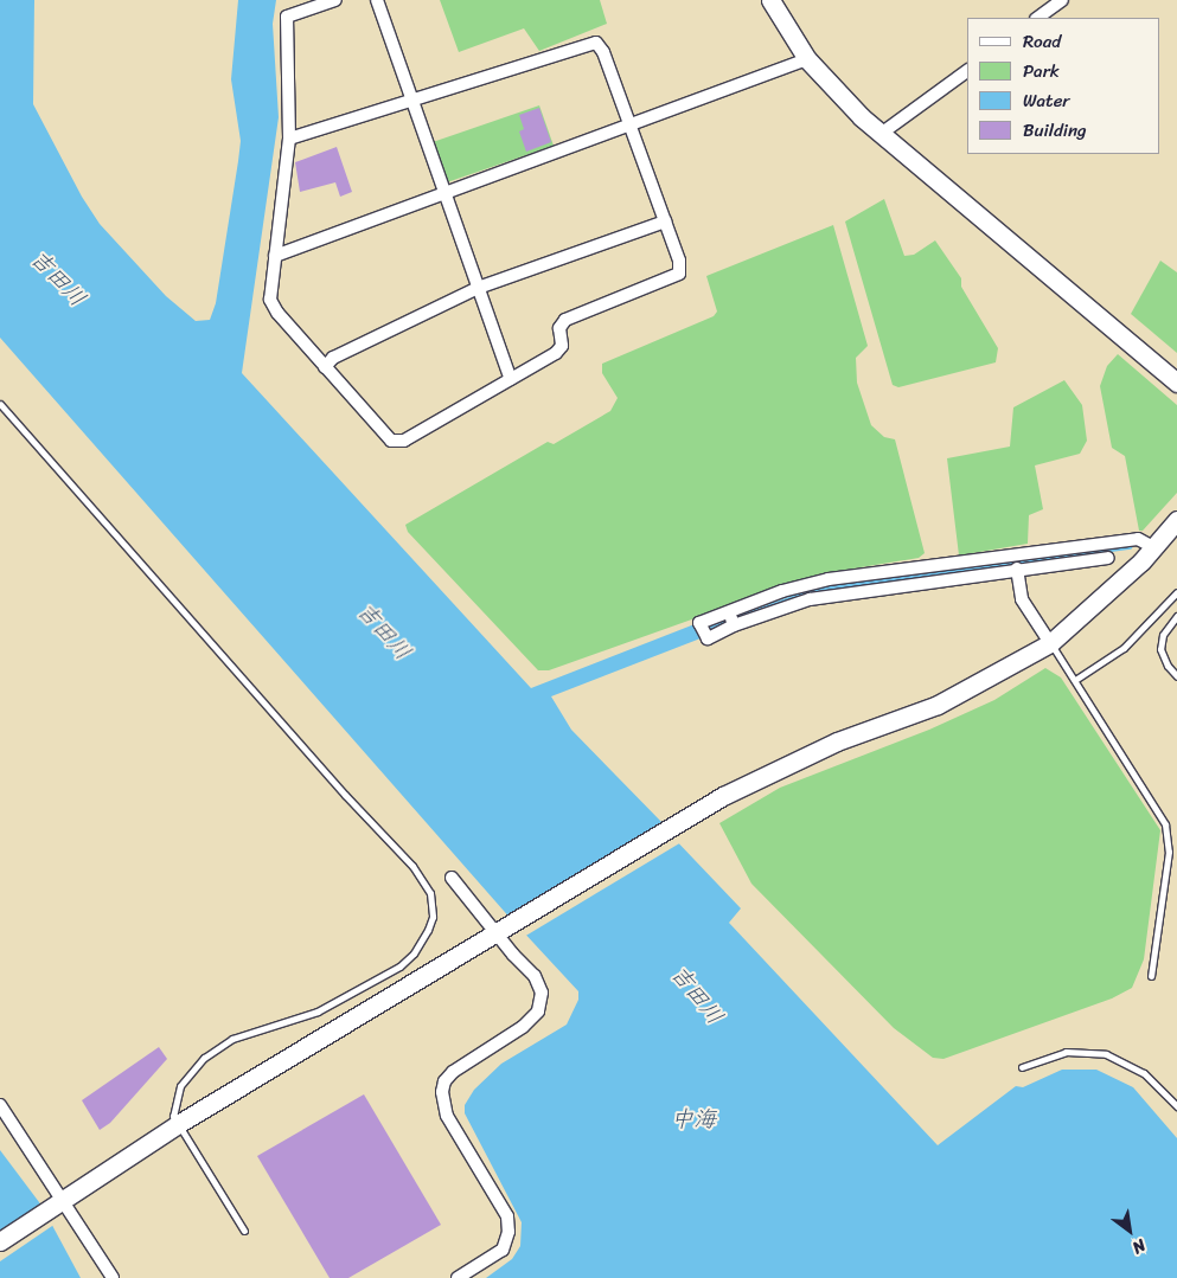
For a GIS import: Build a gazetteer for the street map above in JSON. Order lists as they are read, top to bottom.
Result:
{
  "water": ["吉田川", "中海"],
  "legend": [
    "Road",
    "Park",
    "Water",
    "Building"
  ],
  "north": "bottom right"
}
